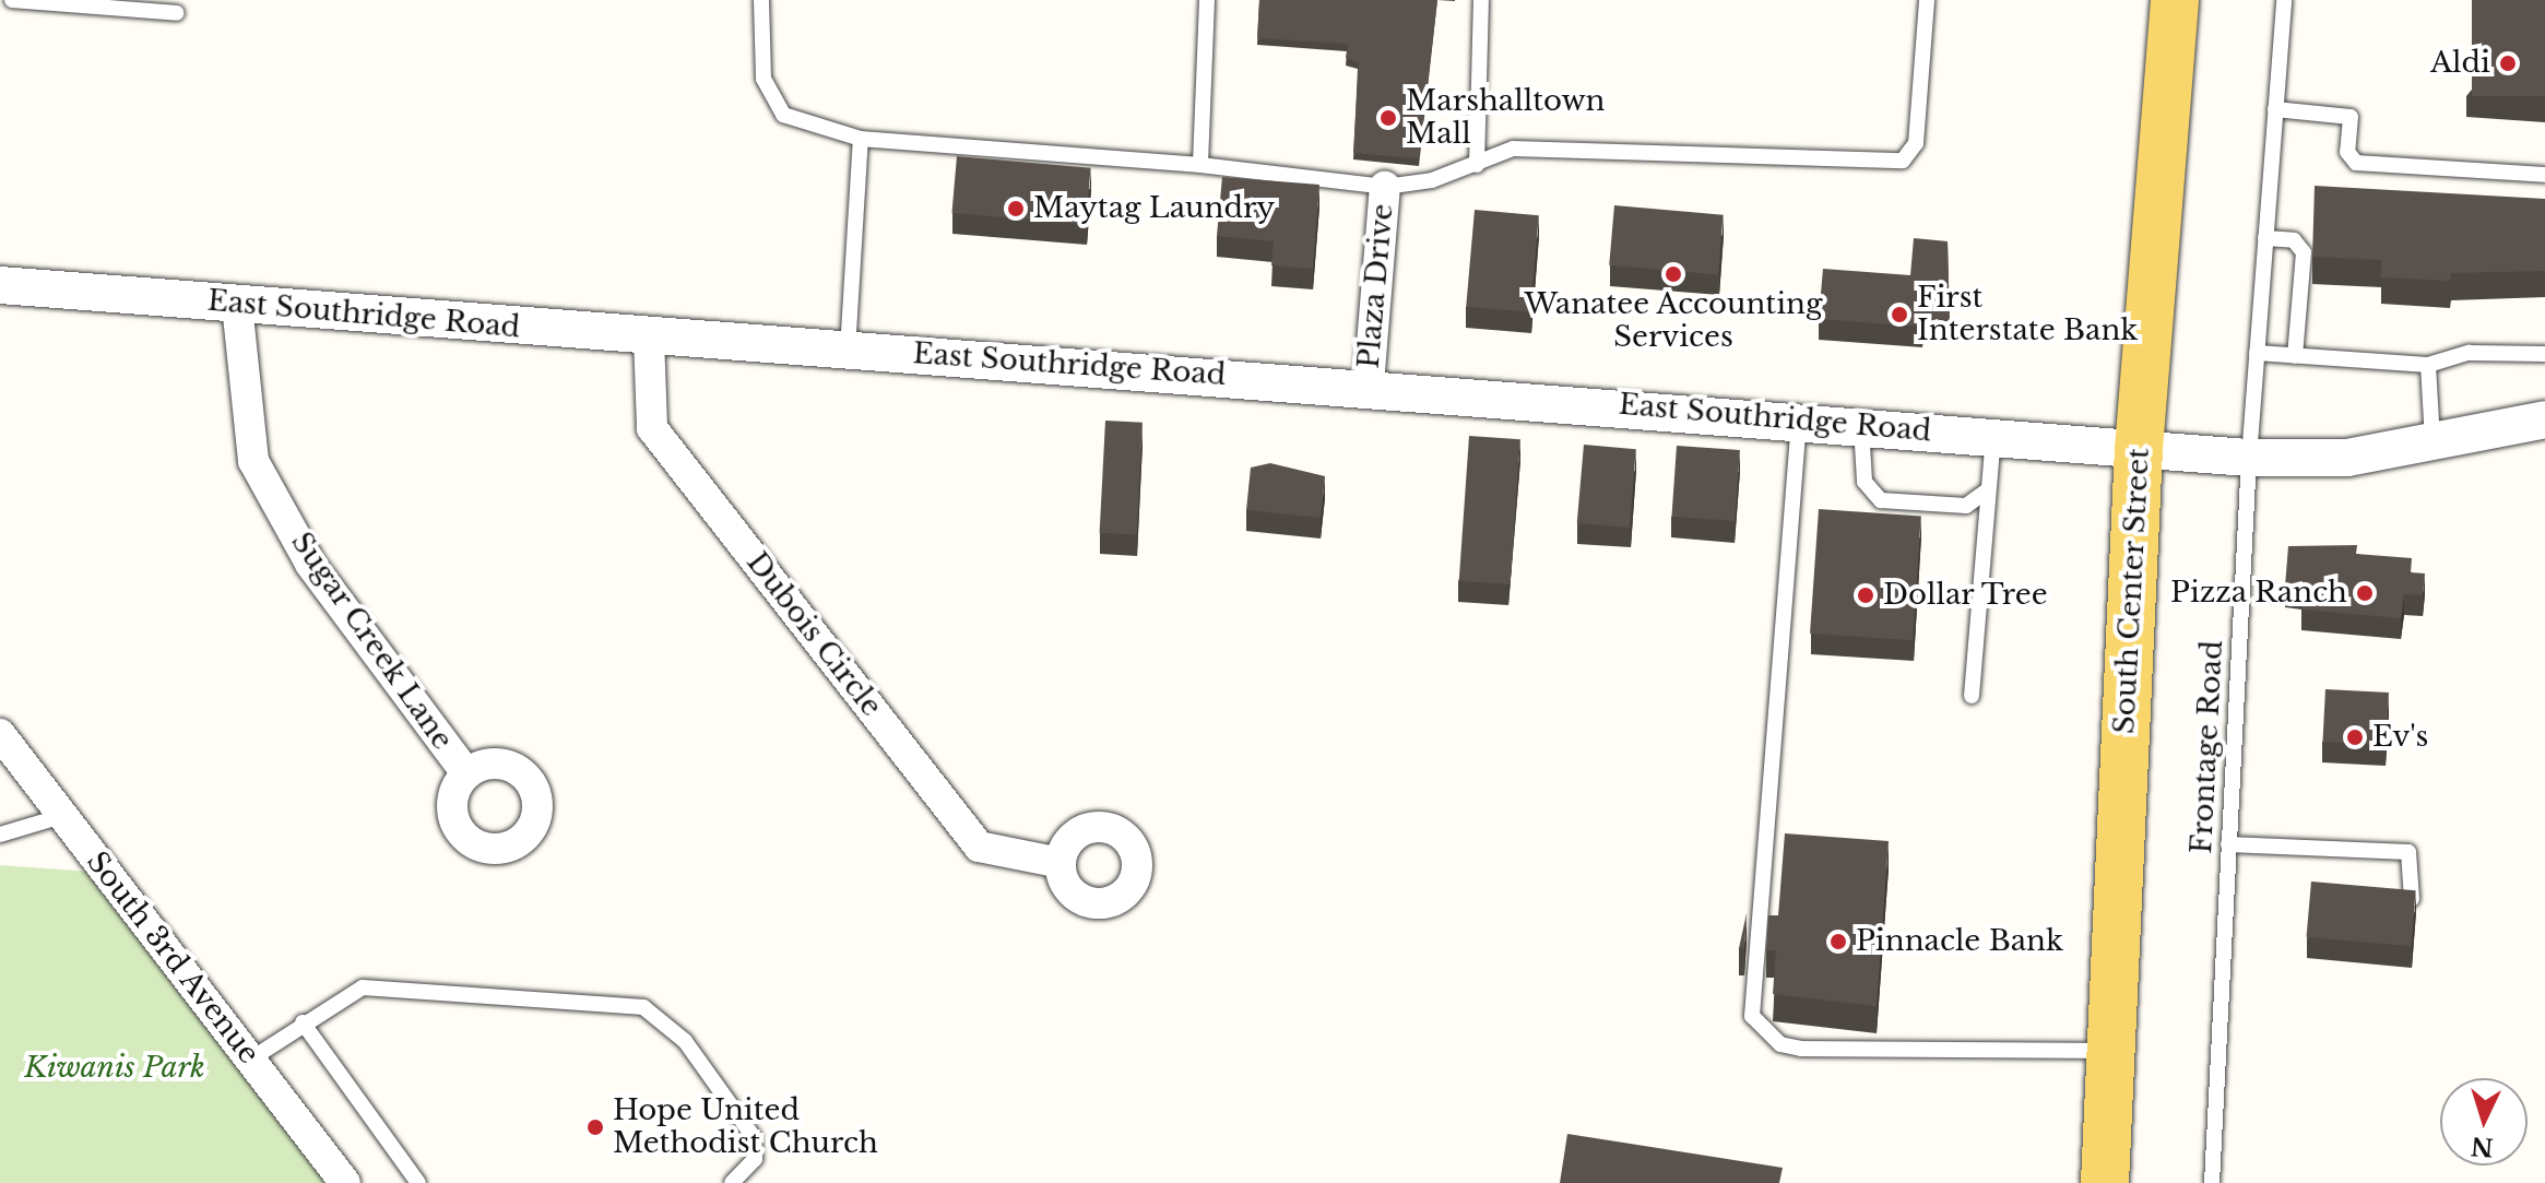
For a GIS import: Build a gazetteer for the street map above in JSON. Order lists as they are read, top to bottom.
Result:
{
  "streets": {
    "main road": ["South Center Street"],
    "street": [
      "Plaza Drive",
      "East Southridge Road",
      "Dubois Circle",
      "Sugar Creek Lane",
      "South 3rd Avenue"
    ],
    "lane": ["Frontage Road"]
  },
  "crossings": [
    ["Plaza Drive", "East Southridge Road"],
    ["East Southridge Road", "South Center Street"],
    ["East Southridge Road", "Dubois Circle"],
    ["East Southridge Road", "Sugar Creek Lane"],
    ["East Southridge Road", "Frontage Road"]
  ],
  "parks": ["Kiwanis Park"],
  "places": [
    "Aldi",
    "Marshalltown Mall",
    "Maytag Laundry",
    "Wanatee Accounting Services",
    "First Interstate Bank",
    "Pizza Ranch",
    "Dollar Tree",
    "Ev's",
    "Pinnacle Bank",
    "Hope United Methodist Church"
  ],
  "north": "bottom"
}
